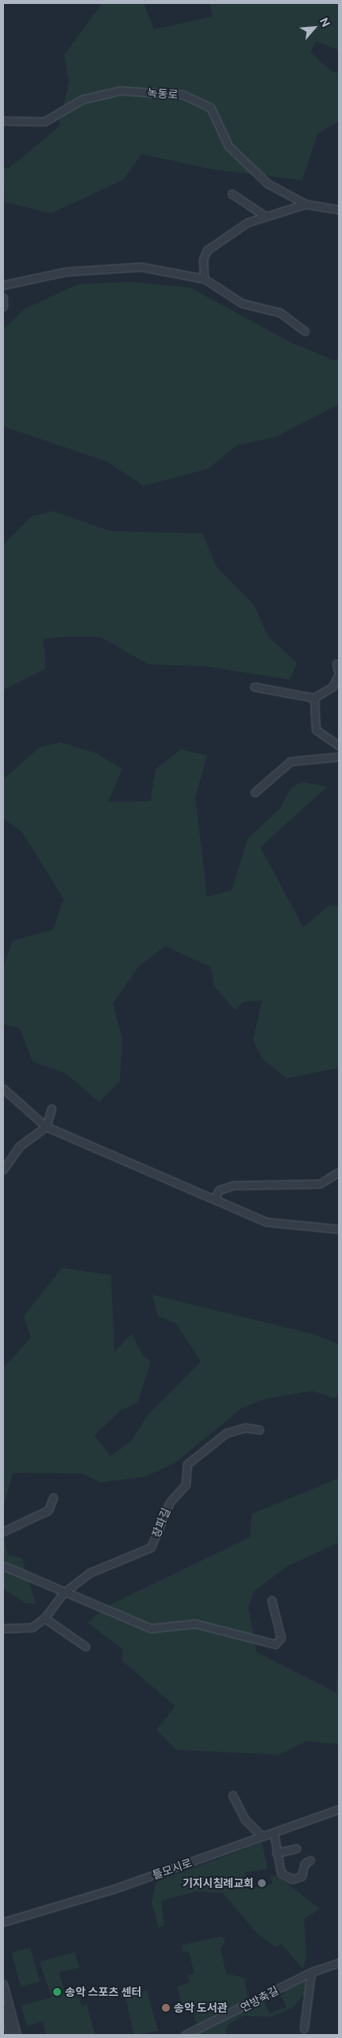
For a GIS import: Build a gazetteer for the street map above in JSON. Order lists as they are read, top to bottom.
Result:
{
  "streets": {
    "street": [
      "녹동로",
      "장파길",
      "틀모시로",
      "연방축길"
    ]
  },
  "places": ["기지시침례교회", "송악 스포츠 센터", "송악 도서관"],
  "north": "top right"
}
